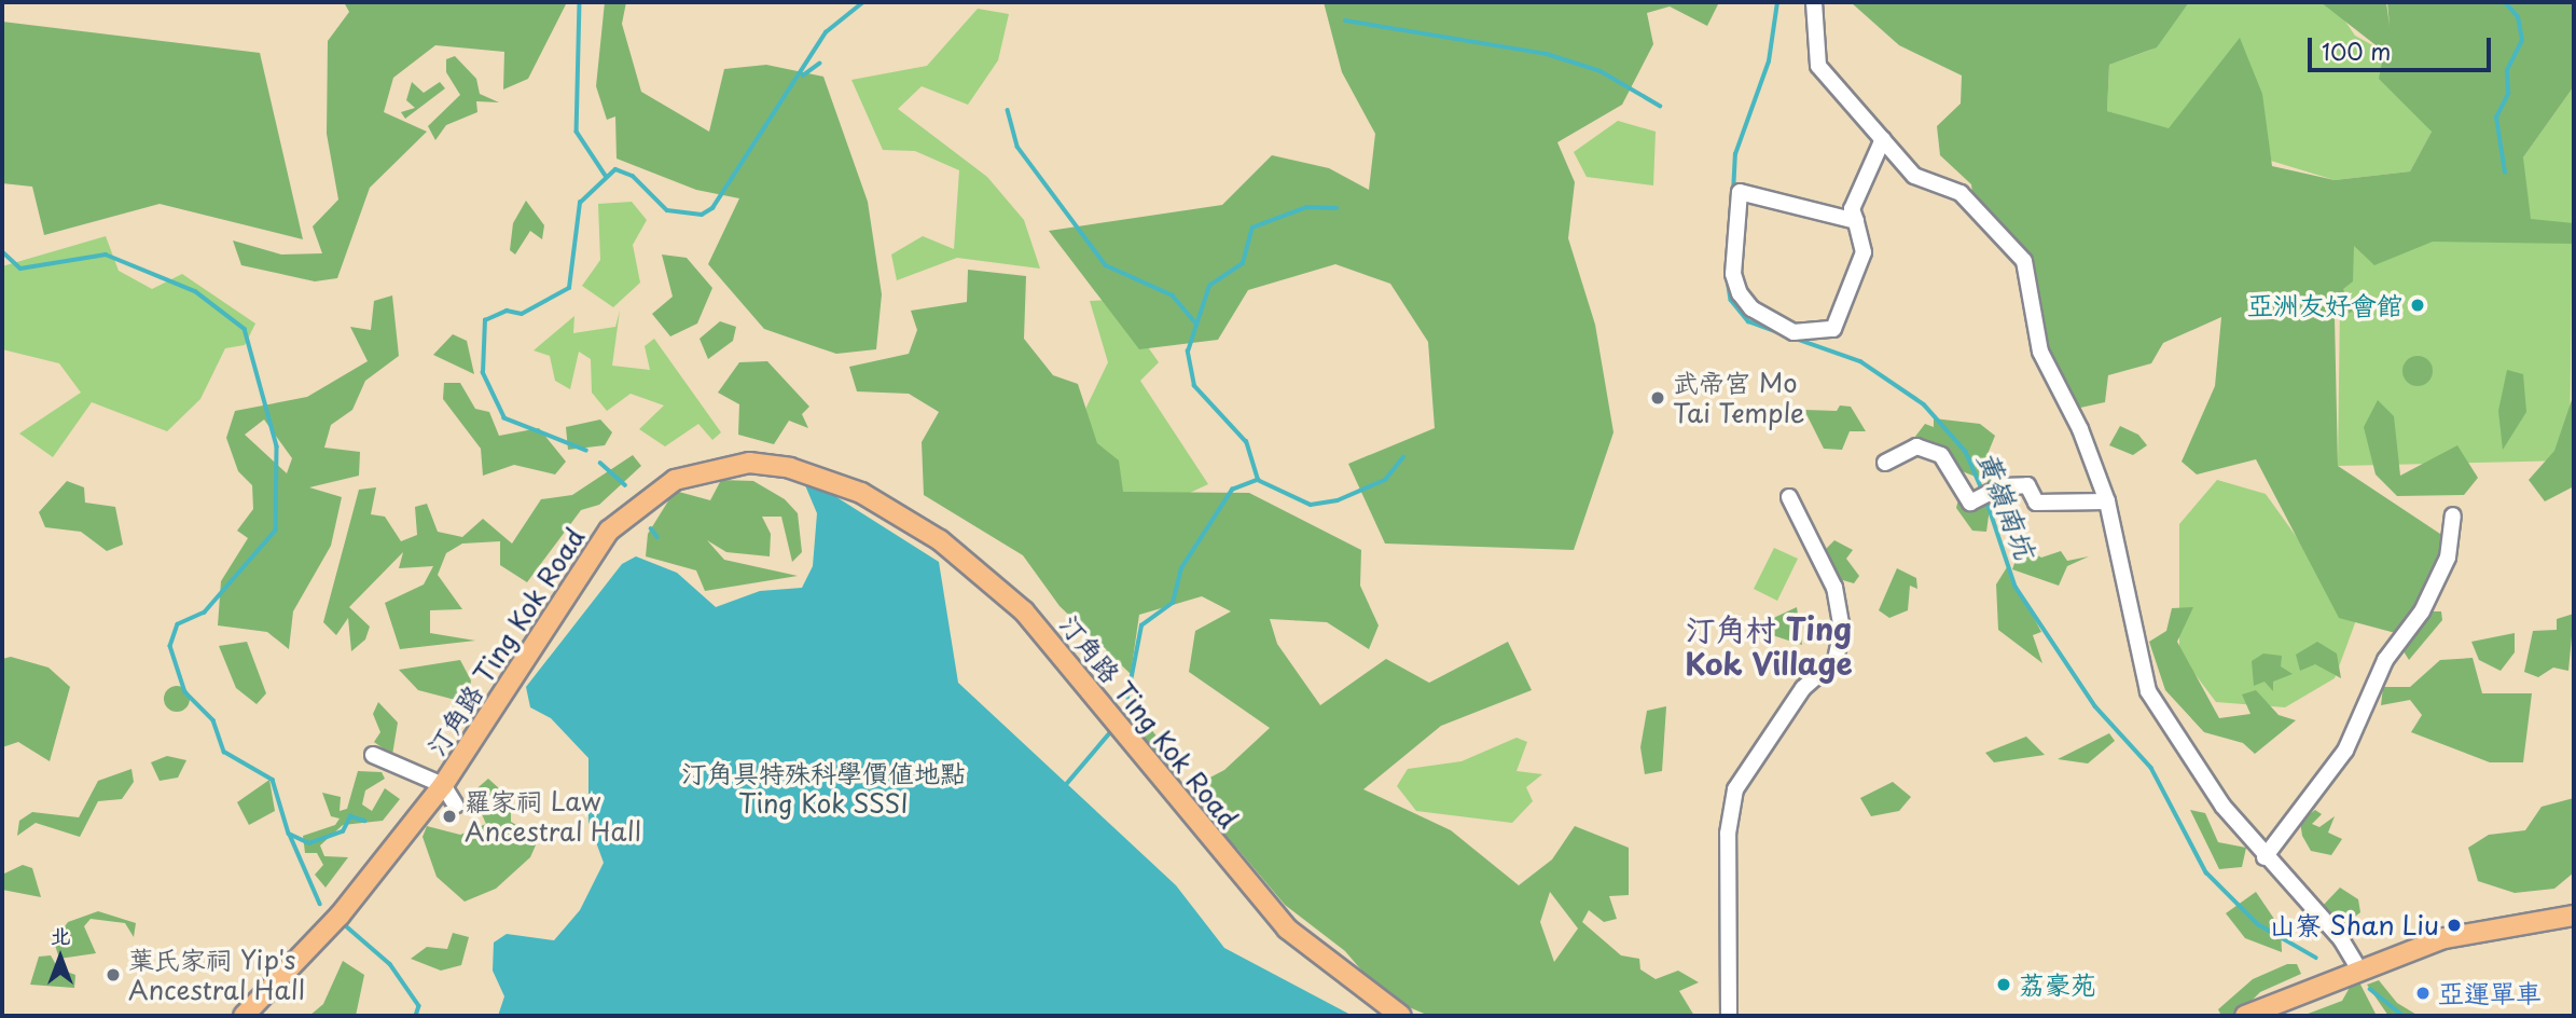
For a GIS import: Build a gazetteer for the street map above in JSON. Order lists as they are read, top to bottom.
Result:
{
  "streets": {
    "main road": ["汀角路 Ting Kok Road"]
  },
  "districts": ["汀角村 Ting Kok Village"],
  "water": ["黃嶺南坑"],
  "parks": ["汀角具特殊科學價值地點 Ting Kok SSSI"],
  "places": [
    "亞洲友好會館",
    "武帝宮 Mo Tai Temple",
    "羅家祠 Law Ancestral Hall",
    "山寮 Shan Liu",
    "葉氏家祠 Yip's Ancestral Hall",
    "荔豪苑",
    "亞運單車"
  ],
  "scale_bar": "100 m",
  "north": "top"
}
